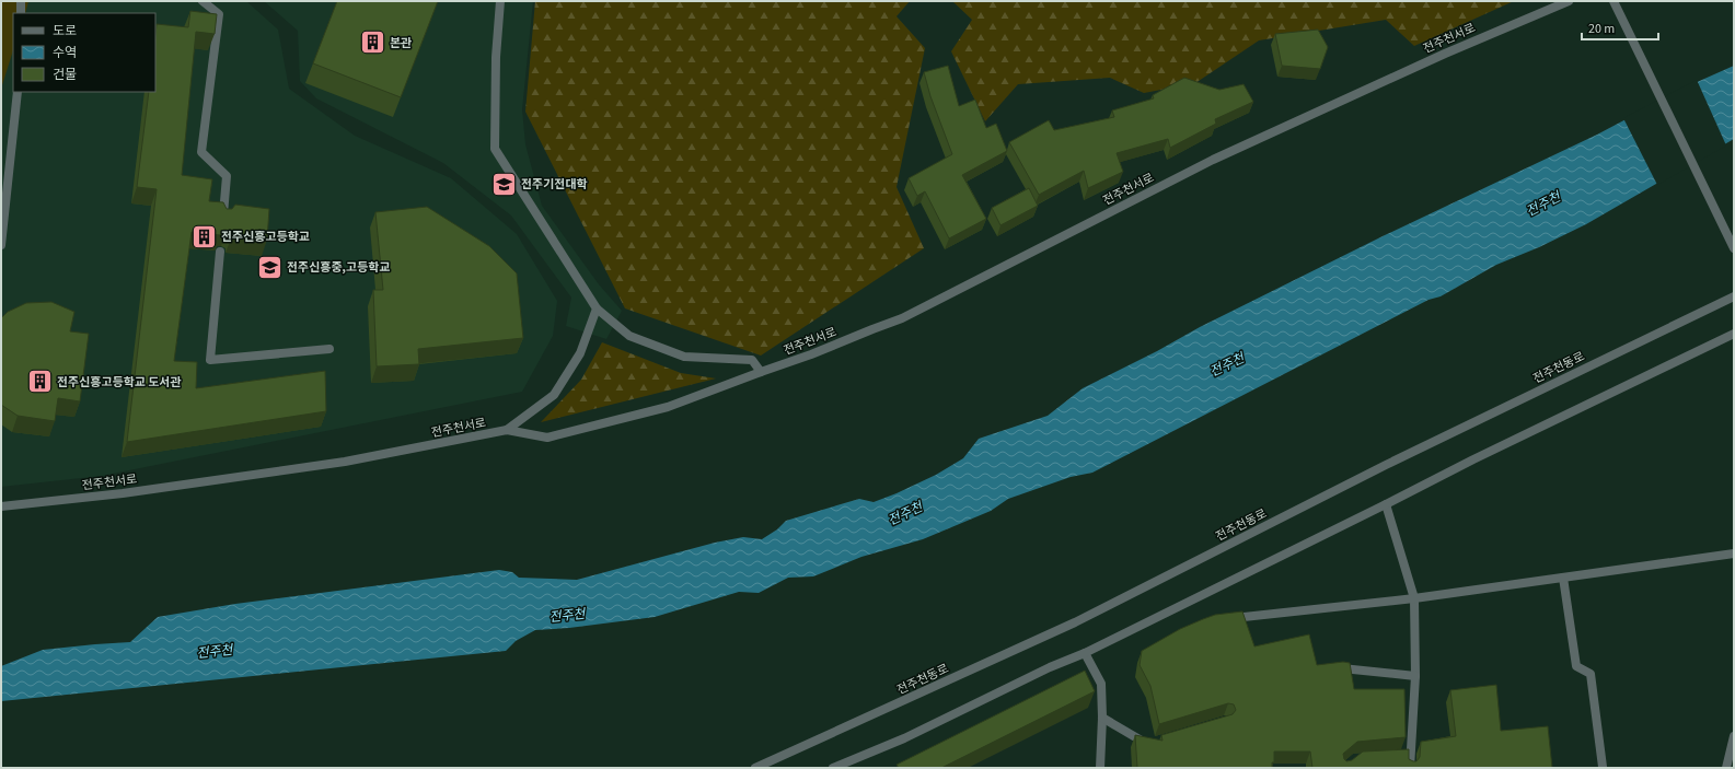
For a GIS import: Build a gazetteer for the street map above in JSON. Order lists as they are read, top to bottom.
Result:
{
  "streets": {
    "street": ["전주천서로", "전주천동로"]
  },
  "water": ["전주천"],
  "places": {
    "building": ["본관", "전주신흥고등학교", "전주신흥고등학교 도서관"],
    "school or university": ["전주기전대학", "전주신흥중,고등학교"]
  },
  "legend": ["도로", "수역", "건물"],
  "scale_bar": "20 m"
}
